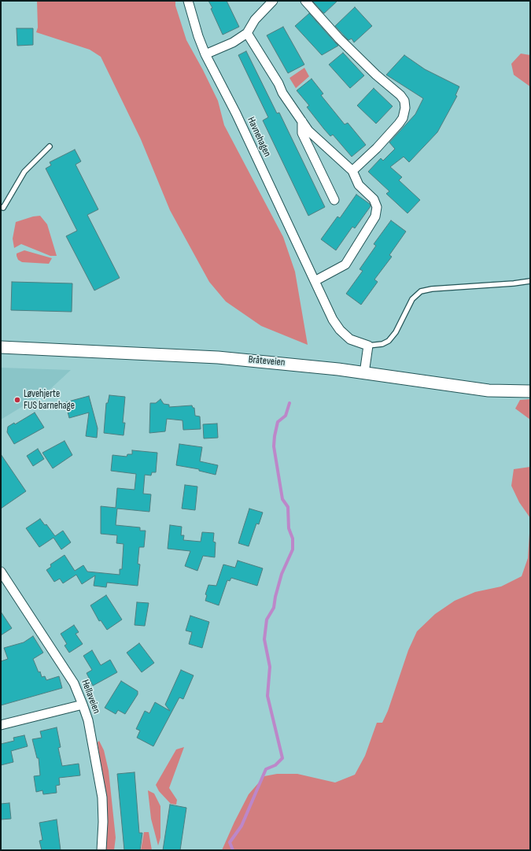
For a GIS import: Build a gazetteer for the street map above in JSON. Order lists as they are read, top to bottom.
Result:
{
  "streets": {
    "main road": ["Bråteveien"],
    "street": ["Havnehagen", "Hellaveien"]
  },
  "places": ["Løvehjerte FUS barnehage"]
}
